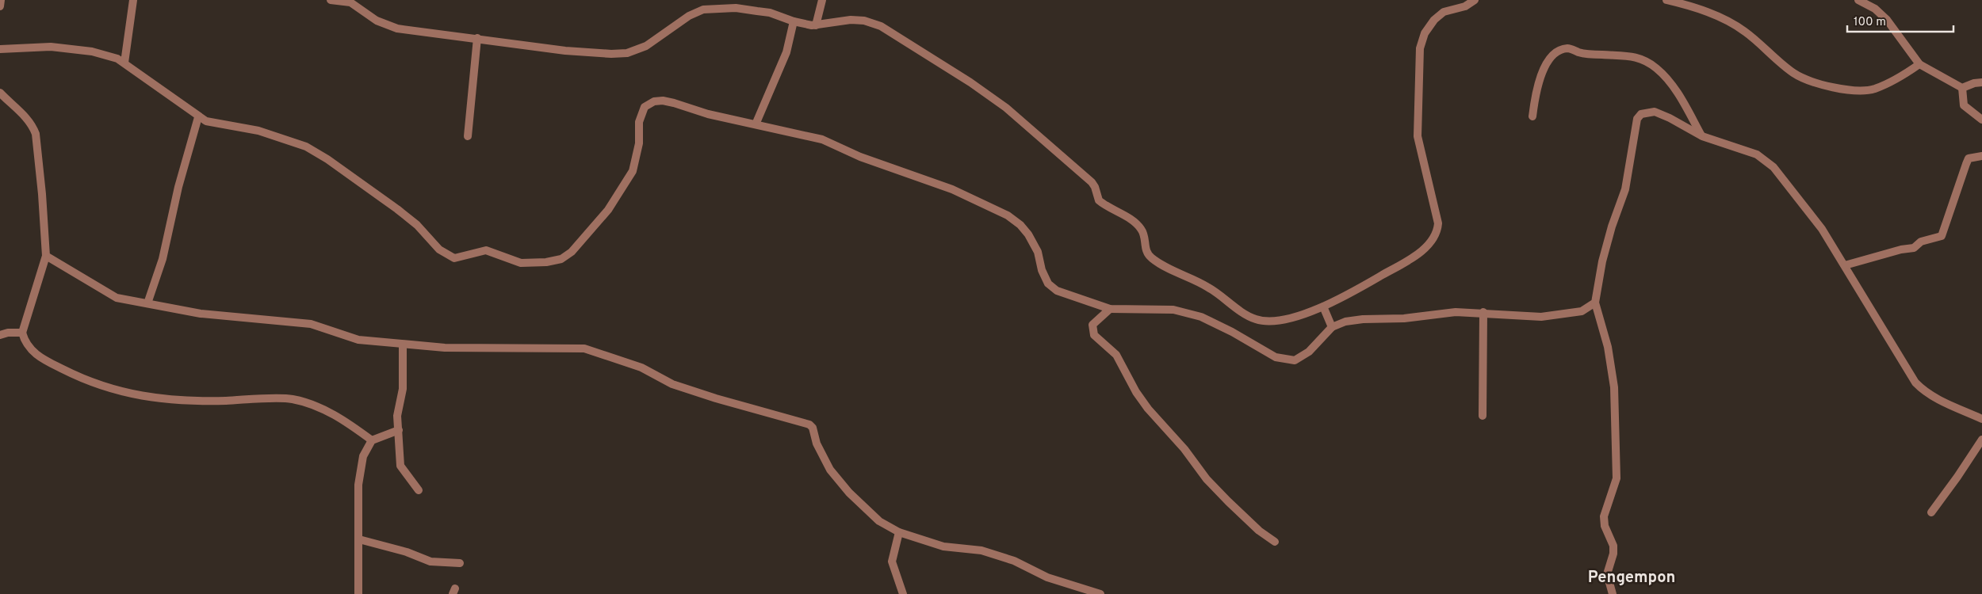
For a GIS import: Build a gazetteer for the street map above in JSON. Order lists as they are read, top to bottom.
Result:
{
  "districts": ["Pengempon"],
  "scale_bar": "100 m"
}
